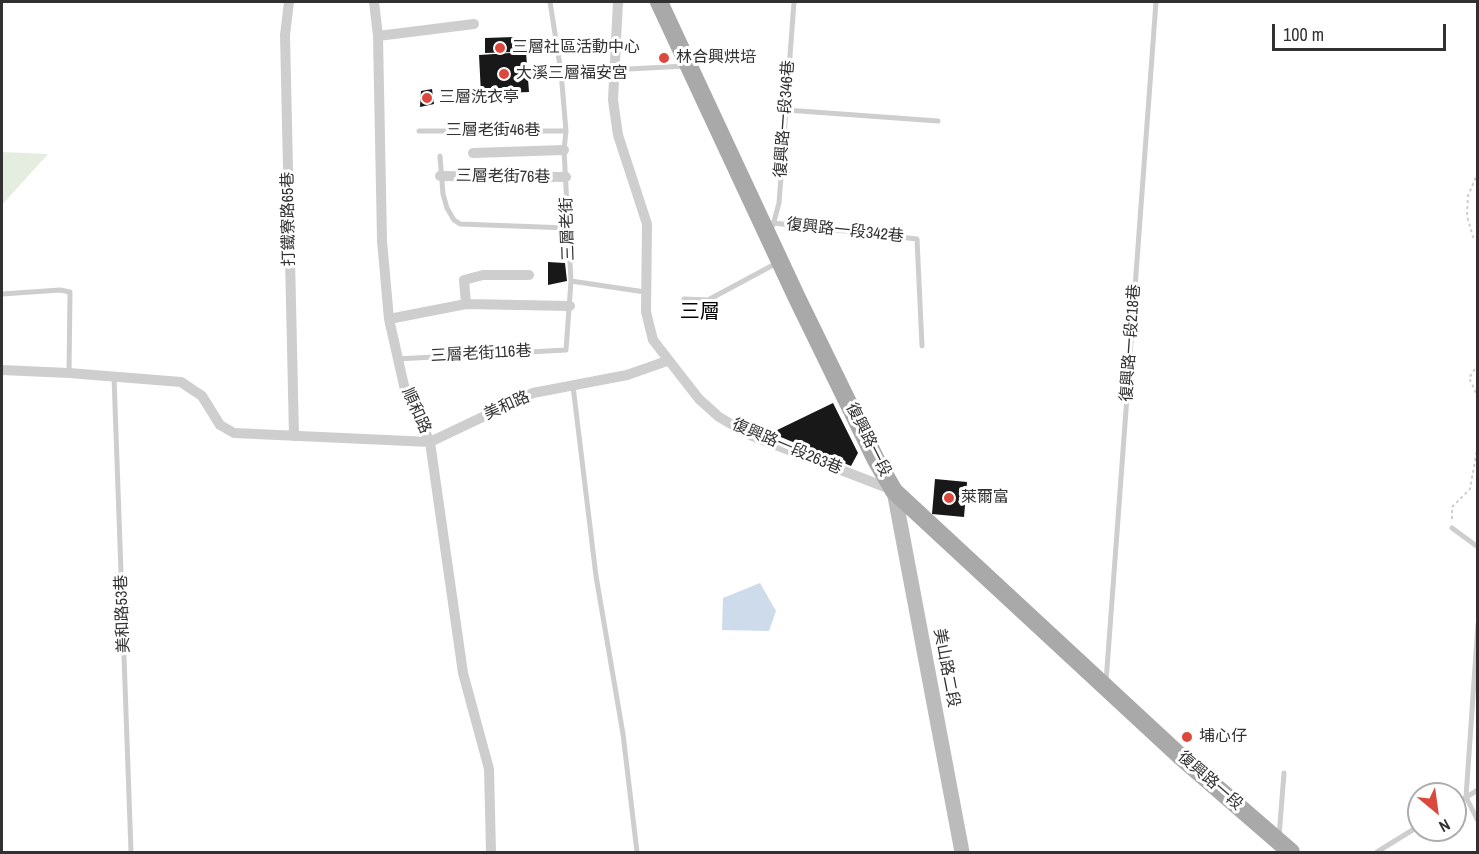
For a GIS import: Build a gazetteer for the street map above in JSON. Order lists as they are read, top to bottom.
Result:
{
  "streets": {
    "main road": ["復興路一段"],
    "street": [
      "三層老街76巷",
      "打鐵寮路65巷",
      "美和路",
      "順和路",
      "復興路一段263巷",
      "美山路二段"
    ],
    "lane": [
      "復興路一段346巷",
      "三層老街46巷",
      "三層老街",
      "復興路一段342巷",
      "復興路一段218巷",
      "三層老街116巷",
      "美和路53巷"
    ]
  },
  "crossings": [
    ["復興路一段346巷", "復興路一段342巷"],
    ["復興路一段346巷", "復興路一段"],
    ["三層老街46巷", "三層老街"],
    ["三層老街76巷", "三層老街"],
    ["打鐵寮路65巷", "美和路"],
    ["三層老街", "三層老街116巷"],
    ["復興路一段342巷", "復興路一段"],
    ["復興路一段218巷", "復興路一段"],
    ["三層老街116巷", "順和路"],
    ["美和路", "順和路"],
    ["美和路", "復興路一段263巷"],
    ["美和路", "美和路53巷"],
    ["復興路一段", "復興路一段263巷"],
    ["復興路一段", "美山路二段"],
    ["復興路一段263巷", "美山路二段"]
  ],
  "districts": ["三層"],
  "places": [
    "三層社區活動中心",
    "林合興烘培",
    "大溪三層福安宮",
    "三層洗衣亭",
    "萊爾富",
    "埔心仔"
  ],
  "scale_bar": "100 m",
  "north": "bottom right"
}
